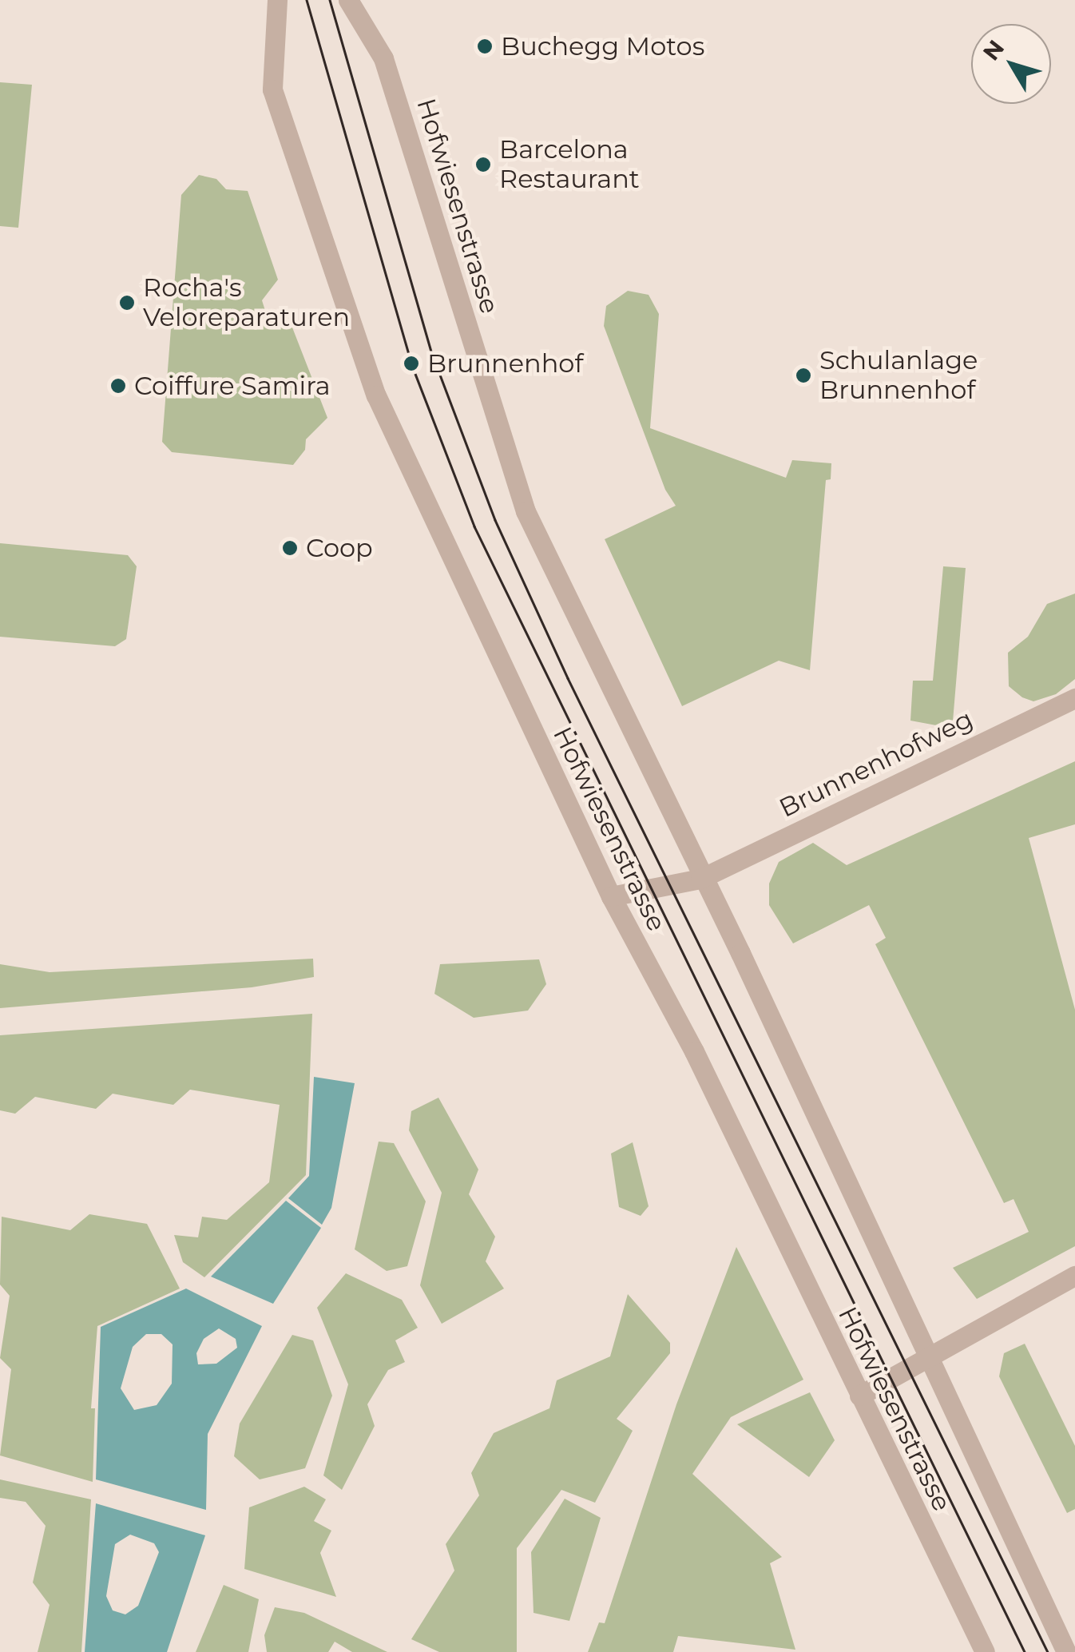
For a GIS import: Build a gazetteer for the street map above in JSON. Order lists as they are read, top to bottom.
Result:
{
  "streets": {
    "street": ["Hofwiesenstrasse", "Brunnenhofweg"]
  },
  "crossings": [
    ["Hofwiesenstrasse", "Brunnenhofweg"]
  ],
  "places": [
    "Buchegg Motos",
    "Barcelona Restaurant",
    "Rocha's Veloreparaturen",
    "Brunnenhof",
    "Schulanlage Brunnenhof",
    "Coiffure Samira",
    "Coop"
  ],
  "north": "top left"
}
